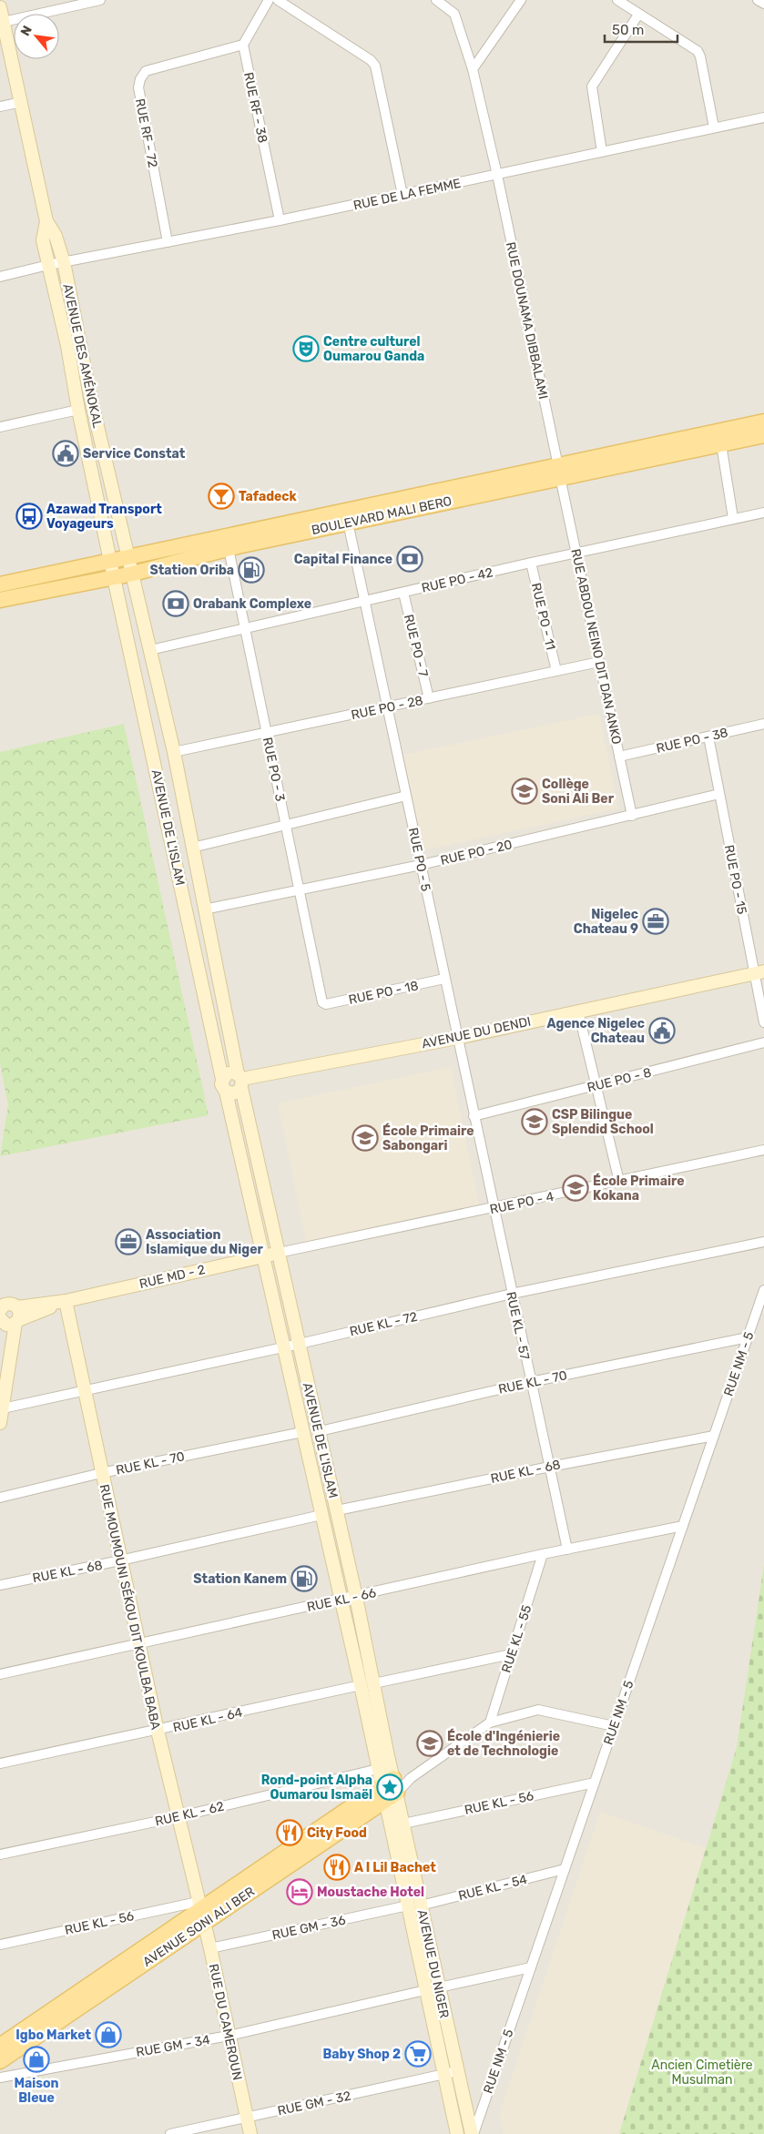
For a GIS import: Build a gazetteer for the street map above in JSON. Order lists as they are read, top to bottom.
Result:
{
  "streets": {
    "main road": [
      "AVENUE DES AMÉNOKAL",
      "BOULEVARD MALI BERO",
      "AVENUE DE L'ISLAM",
      "AVENUE DU DENDI",
      "RUE MD - 2",
      "RUE MOUMOUNI SÉKOU DIT KOULBA BABA",
      "AVENUE SONI ALI BER",
      "AVENUE DU NIGER",
      "RUE DU CAMEROUN"
    ],
    "street": [
      "RUE RF - 38",
      "RUE RF - 72",
      "RUE DE LA FEMME",
      "RUE DOUNAMA DIBBALAMI",
      "RUE PO - 42",
      "RUE PO - 11",
      "RUE PO - 7",
      "RUE ABDOU NEINO DIT DAN ANKO",
      "RUE PO - 28",
      "RUE PO - 38",
      "RUE PO - 3",
      "RUE PO - 20",
      "RUE PO - 5",
      "RUE PO - 15",
      "RUE PO - 18",
      "RUE PO - 8",
      "RUE PO - 4",
      "RUE KL - 72",
      "RUE KL - 57",
      "RUE NM - 5",
      "RUE KL - 70",
      "RUE KL - 68",
      "RUE KL - 66",
      "RUE KL - 55",
      "RUE KL - 64",
      "RUE KL - 56",
      "RUE KL - 62",
      "RUE KL - 54",
      "RUE GM - 36",
      "RUE GM - 34",
      "RUE GM - 32"
    ]
  },
  "crossings": [
    ["RUE RF - 38", "RUE RF - 72"],
    ["RUE RF - 38", "RUE DE LA FEMME"],
    ["RUE RF - 72", "RUE DE LA FEMME"],
    ["RUE DE LA FEMME", "RUE DOUNAMA DIBBALAMI"],
    ["RUE DE LA FEMME", "AVENUE DES AMÉNOKAL"],
    ["RUE DOUNAMA DIBBALAMI", "BOULEVARD MALI BERO"],
    ["RUE DOUNAMA DIBBALAMI", "RUE ABDOU NEINO DIT DAN ANKO"],
    ["AVENUE DES AMÉNOKAL", "BOULEVARD MALI BERO"],
    ["AVENUE DES AMÉNOKAL", "AVENUE DE L'ISLAM"],
    ["BOULEVARD MALI BERO", "RUE ABDOU NEINO DIT DAN ANKO"],
    ["BOULEVARD MALI BERO", "RUE PO - 3"],
    ["BOULEVARD MALI BERO", "AVENUE DE L'ISLAM"],
    ["BOULEVARD MALI BERO", "RUE PO - 5"],
    ["RUE PO - 42", "RUE PO - 11"],
    ["RUE PO - 42", "RUE PO - 7"],
    ["RUE PO - 42", "RUE ABDOU NEINO DIT DAN ANKO"],
    ["RUE PO - 42", "RUE PO - 3"],
    ["RUE PO - 42", "AVENUE DE L'ISLAM"],
    ["RUE PO - 42", "RUE PO - 5"],
    ["RUE PO - 11", "RUE PO - 28"],
    ["RUE PO - 7", "RUE PO - 28"],
    ["RUE ABDOU NEINO DIT DAN ANKO", "RUE PO - 28"],
    ["RUE ABDOU NEINO DIT DAN ANKO", "RUE PO - 38"],
    ["RUE ABDOU NEINO DIT DAN ANKO", "RUE PO - 20"],
    ["RUE PO - 28", "RUE PO - 3"],
    ["RUE PO - 28", "AVENUE DE L'ISLAM"],
    ["RUE PO - 28", "RUE PO - 5"],
    ["RUE PO - 38", "RUE PO - 15"],
    ["RUE PO - 3", "RUE PO - 20"],
    ["RUE PO - 3", "RUE PO - 18"],
    ["AVENUE DE L'ISLAM", "RUE PO - 20"],
    ["AVENUE DE L'ISLAM", "AVENUE DU DENDI"],
    ["AVENUE DE L'ISLAM", "RUE PO - 4"],
    ["AVENUE DE L'ISLAM", "RUE MD - 2"],
    ["AVENUE DE L'ISLAM", "RUE KL - 72"],
    ["AVENUE DE L'ISLAM", "RUE KL - 70"],
    ["AVENUE DE L'ISLAM", "RUE KL - 68"],
    ["AVENUE DE L'ISLAM", "RUE KL - 66"],
    ["AVENUE DE L'ISLAM", "RUE KL - 64"],
    ["AVENUE DE L'ISLAM", "RUE KL - 62"],
    ["AVENUE DE L'ISLAM", "AVENUE SONI ALI BER"],
    ["AVENUE DE L'ISLAM", "AVENUE DU NIGER"],
    ["RUE PO - 20", "RUE PO - 5"],
    ["RUE PO - 20", "RUE PO - 15"],
    ["RUE PO - 5", "RUE PO - 18"],
    ["RUE PO - 5", "AVENUE DU DENDI"],
    ["RUE PO - 5", "RUE PO - 8"],
    ["RUE PO - 5", "RUE PO - 4"],
    ["RUE PO - 5", "RUE KL - 57"],
    ["RUE PO - 15", "AVENUE DU DENDI"],
    ["RUE PO - 4", "RUE MD - 2"],
    ["RUE PO - 4", "RUE KL - 57"],
    ["RUE MD - 2", "RUE MOUMOUNI SÉKOU DIT KOULBA BABA"],
    ["RUE KL - 72", "RUE KL - 57"],
    ["RUE KL - 72", "RUE MOUMOUNI SÉKOU DIT KOULBA BABA"],
    ["RUE KL - 57", "RUE KL - 70"],
    ["RUE KL - 57", "RUE KL - 68"],
    ["RUE KL - 57", "RUE KL - 66"],
    ["RUE NM - 5", "RUE KL - 70"],
    ["RUE NM - 5", "RUE KL - 68"],
    ["RUE NM - 5", "RUE KL - 66"],
    ["RUE NM - 5", "RUE KL - 56"],
    ["RUE NM - 5", "RUE KL - 54"],
    ["RUE NM - 5", "AVENUE DU NIGER"],
    ["RUE KL - 70", "RUE MOUMOUNI SÉKOU DIT KOULBA BABA"],
    ["RUE KL - 68", "RUE MOUMOUNI SÉKOU DIT KOULBA BABA"],
    ["RUE KL - 66", "RUE MOUMOUNI SÉKOU DIT KOULBA BABA"],
    ["RUE KL - 66", "RUE KL - 55"],
    ["RUE MOUMOUNI SÉKOU DIT KOULBA BABA", "RUE KL - 64"],
    ["RUE MOUMOUNI SÉKOU DIT KOULBA BABA", "RUE KL - 56"],
    ["RUE MOUMOUNI SÉKOU DIT KOULBA BABA", "RUE KL - 62"],
    ["RUE MOUMOUNI SÉKOU DIT KOULBA BABA", "AVENUE SONI ALI BER"],
    ["RUE MOUMOUNI SÉKOU DIT KOULBA BABA", "RUE DU CAMEROUN"],
    ["RUE KL - 56", "AVENUE SONI ALI BER"],
    ["RUE KL - 56", "AVENUE DU NIGER"],
    ["RUE KL - 56", "RUE DU CAMEROUN"],
    ["RUE KL - 54", "RUE GM - 36"],
    ["RUE KL - 54", "AVENUE DU NIGER"],
    ["AVENUE SONI ALI BER", "AVENUE DU NIGER"],
    ["AVENUE SONI ALI BER", "RUE DU CAMEROUN"],
    ["RUE GM - 36", "AVENUE DU NIGER"],
    ["RUE GM - 36", "RUE DU CAMEROUN"],
    ["AVENUE DU NIGER", "RUE GM - 34"],
    ["AVENUE DU NIGER", "RUE GM - 32"],
    ["RUE DU CAMEROUN", "RUE GM - 34"],
    ["RUE DU CAMEROUN", "RUE GM - 32"]
  ],
  "parks": ["Ancien Cimetière Musulman"],
  "places": {
    "theatre": ["Centre culturel Oumarou Ganda"],
    "public building": ["Service Constat", "Agence Nigelec Chateau"],
    "bar": ["Tafadeck"],
    "bus stop": ["Azawad Transport Voyageurs"],
    "bank": ["Capital Finance", "Orabank Complexe"],
    "fuel station": ["Station Oriba", "Station Kanem"],
    "school or university": [
      "Collège Soni Ali Ber",
      "CSP Bilingue Splendid School",
      "École Primaire Sabongari",
      "École Primaire Kokana",
      "École d'Ingénierie et de Technologie"
    ],
    "office": ["Nigelec Chateau 9", "Association Islamique du Niger"],
    "place": ["Rond-point Alpha Oumarou Ismaël"],
    "restaurant": ["City Food", "A I Lil Bachet"],
    "hotel": ["Moustache Hotel"],
    "shop": ["Igbo Market", "Maison Bleue"],
    "supermarket": ["Baby Shop 2"]
  },
  "scale_bar": "50 m",
  "north": "top left"
}
